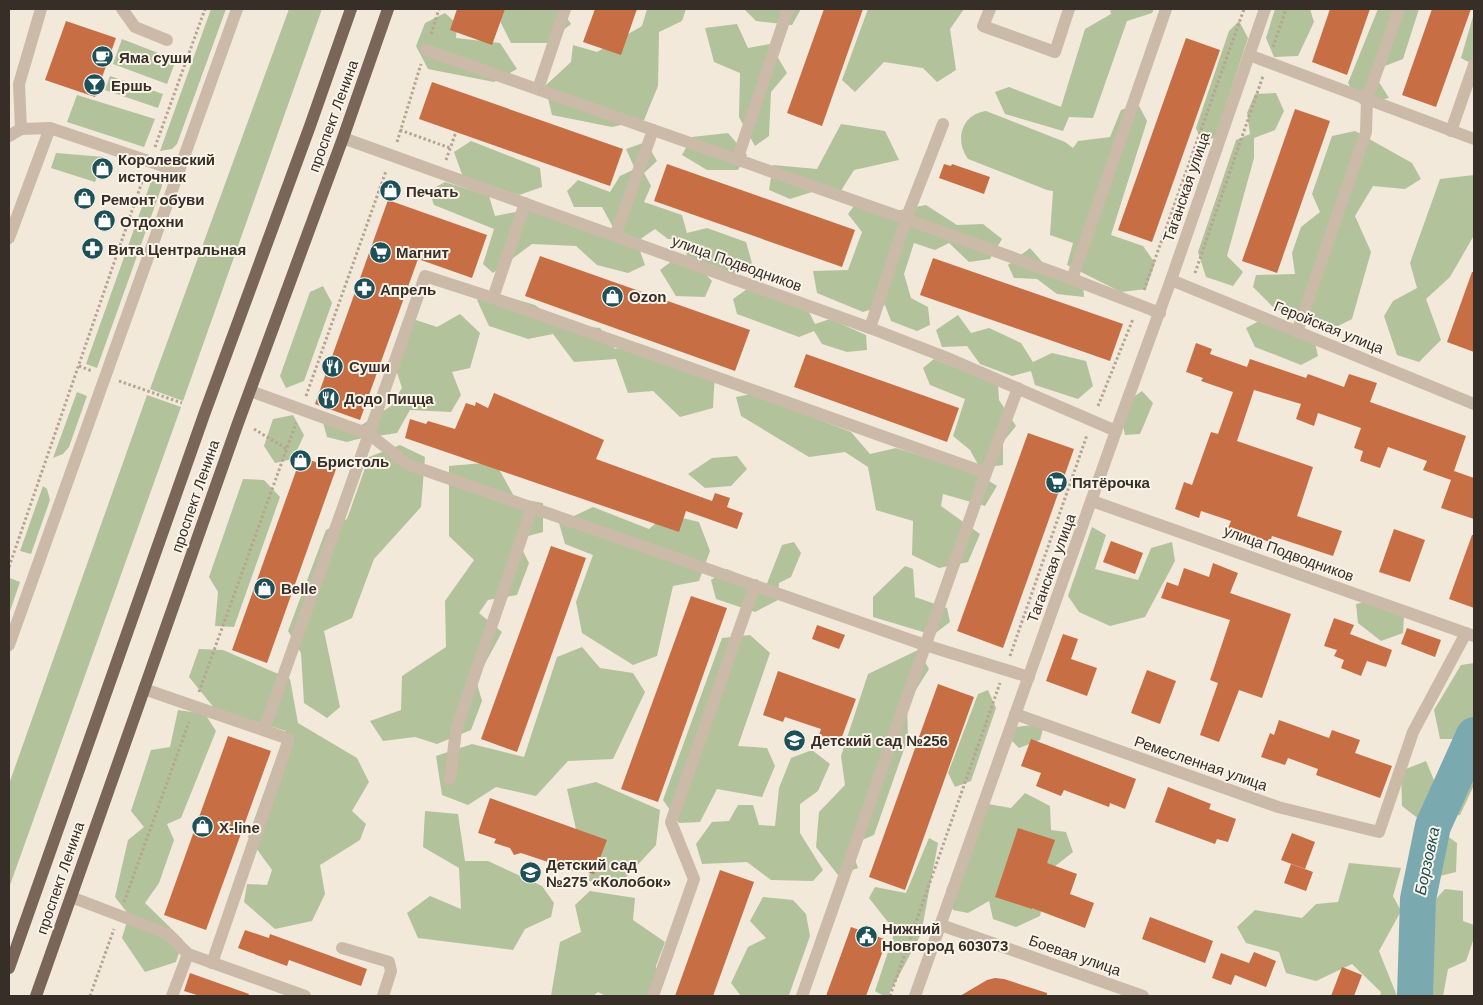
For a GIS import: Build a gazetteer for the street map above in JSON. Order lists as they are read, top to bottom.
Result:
{
  "streets": {
    "main road": ["проспект Ленина"],
    "street": [
      "Таганская улица",
      "улица Подводников",
      "Геройская улица",
      "Ремесленная улица",
      "Боевая улица"
    ]
  },
  "crossings": [
    ["проспект Ленина", "улица Подводников"],
    ["Таганская улица", "улица Подводников"],
    ["Таганская улица", "Геройская улица"],
    ["Таганская улица", "Ремесленная улица"],
    ["Таганская улица", "Боевая улица"],
    ["улица Подводников", "Ремесленная улица"]
  ],
  "water": ["Борзовка"],
  "places": {
    "cafe": ["Яма суши"],
    "bar": ["Ершь"],
    "shop": [
      "Королевский источник",
      "Печать",
      "Ремонт обуви",
      "Отдохни",
      "Ozon",
      "Бристоль",
      "Belle",
      "X-line"
    ],
    "pharmacy": ["Вита Центральная", "Апрель"],
    "supermarket": ["Магнит", "Пятёрочка"],
    "restaurant": ["Суши", "Додо Пицца"],
    "school or university": ["Детский сад №256", "Детский сад №275 «Колобок»"],
    "public building": ["Нижний Новгород 603073"]
  }
}
